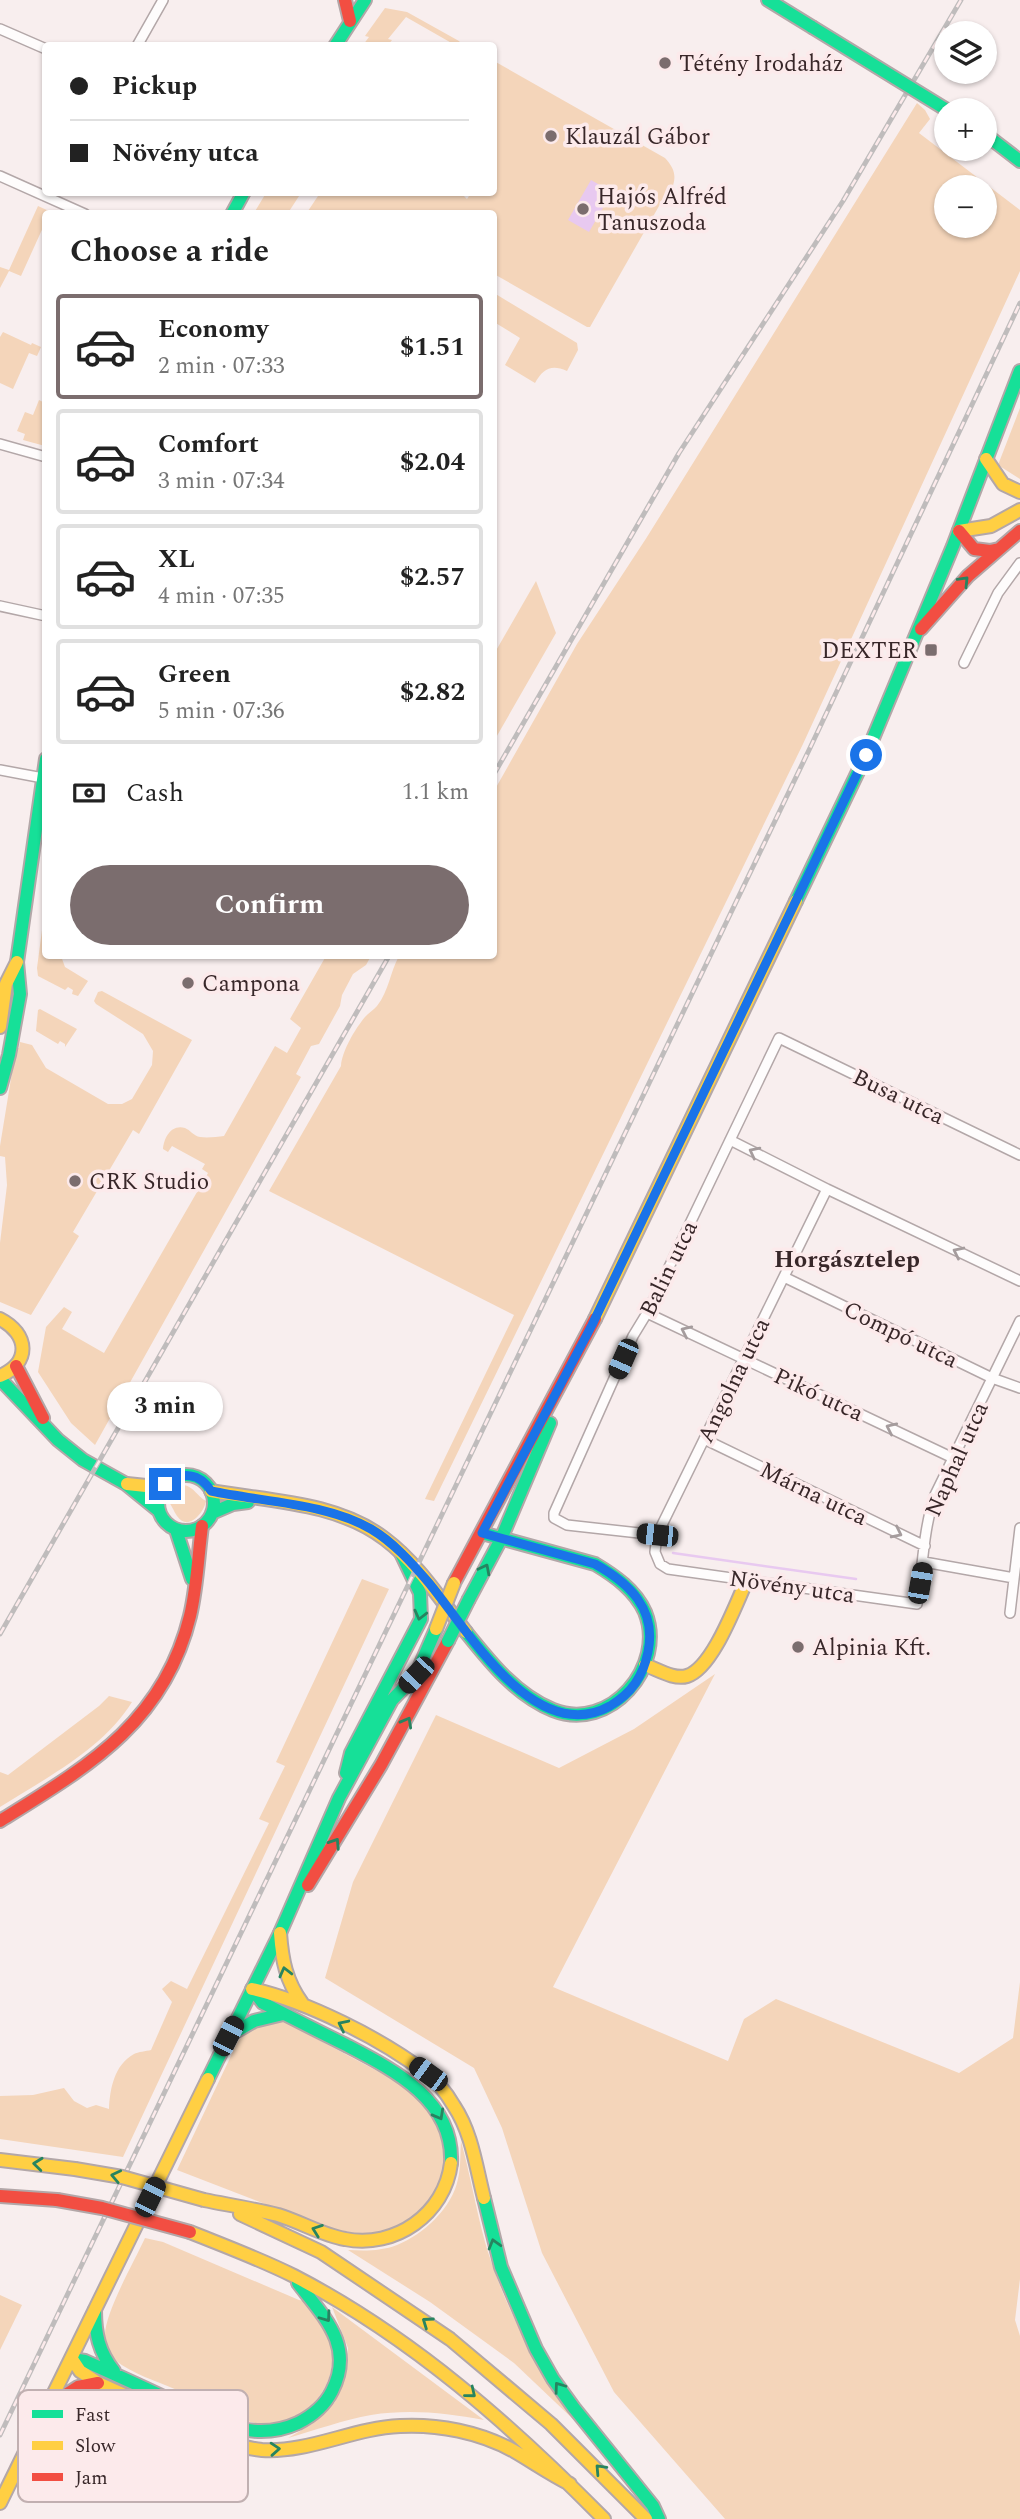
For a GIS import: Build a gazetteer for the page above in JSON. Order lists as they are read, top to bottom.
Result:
{
  "streets": {
    "street": [
      "Busa utca",
      "Balin utca",
      "Compó utca",
      "Angolna utca",
      "Pikó utca",
      "Naphal utca",
      "Márna utca",
      "Növény utca"
    ]
  },
  "crossings": [
    ["Busa utca", "Balin utca"],
    ["Balin utca", "Angolna utca"],
    ["Balin utca", "Pikó utca"],
    ["Balin utca", "Növény utca"],
    ["Compó utca", "Angolna utca"],
    ["Compó utca", "Naphal utca"],
    ["Angolna utca", "Pikó utca"],
    ["Angolna utca", "Márna utca"],
    ["Angolna utca", "Növény utca"],
    ["Pikó utca", "Naphal utca"],
    ["Naphal utca", "Márna utca"],
    ["Naphal utca", "Növény utca"]
  ],
  "one_way": ["Pikó utca", "Márna utca"],
  "districts": ["Horgásztelep"],
  "places": {
    "other": [
      "Tétény Irodaház",
      "Klauzál Gábor",
      "Hajós Alfréd Tanuszoda",
      "Campona",
      "CRK Studio",
      "Alpinia Kft."
    ],
    "transit": ["DEXTER"]
  },
  "legend": ["Fast", "Slow", "Jam"],
  "page": {
    "map_buttons": ["+", "−"],
    "banner": ["Pickup", "Növény utca"],
    "heading": "Choose a ride",
    "list": [
      {
        "name": "Economy",
        "note": "2 min · 07:33",
        "value": "$1.51"
      },
      {
        "name": "Comfort",
        "note": "3 min · 07:34",
        "value": "$2.04"
      },
      {
        "name": "XL",
        "note": "4 min · 07:35",
        "value": "$2.57"
      },
      {
        "name": "Green",
        "note": "5 min · 07:36",
        "value": "$2.82"
      }
    ],
    "pay": ["Cash", "1.1 km"],
    "buttons": "Confirm",
    "bubble": "3 min"
  }
}
